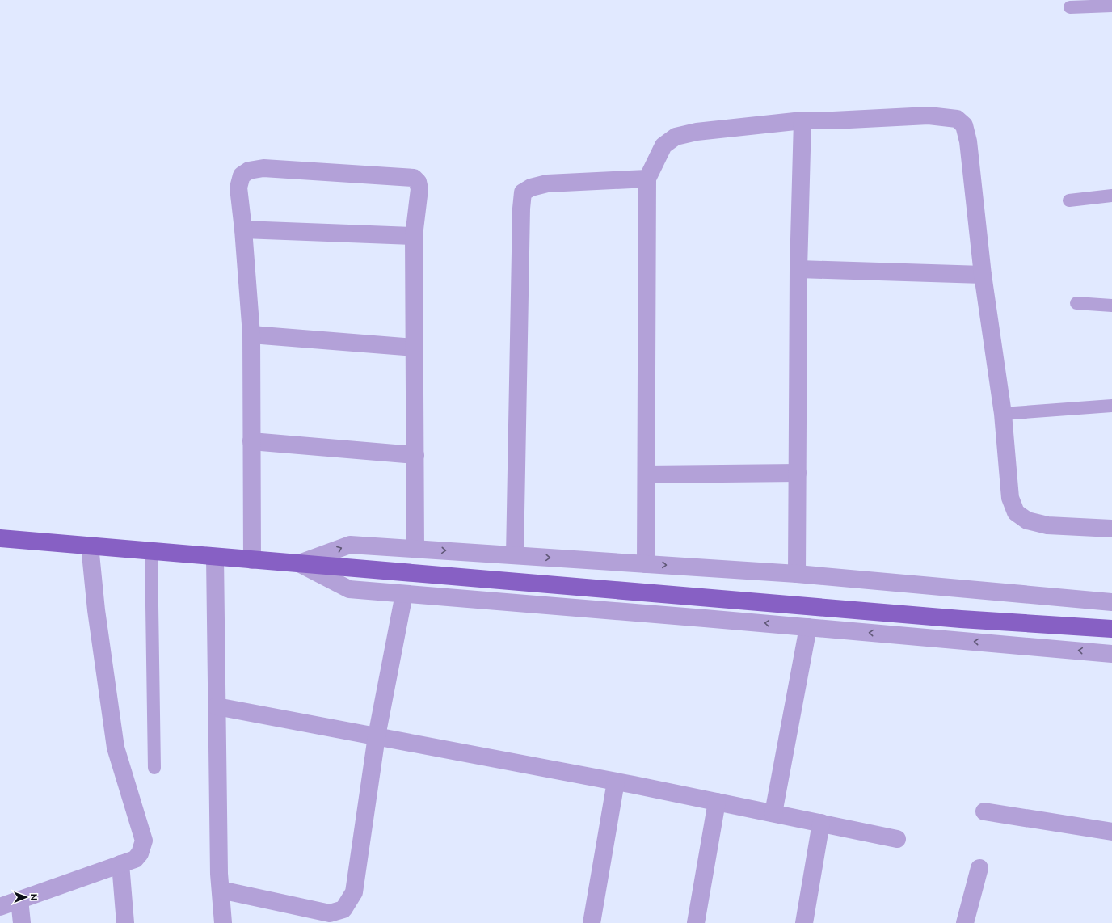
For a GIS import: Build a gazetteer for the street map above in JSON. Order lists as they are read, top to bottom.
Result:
{
  "north": "right"
}
